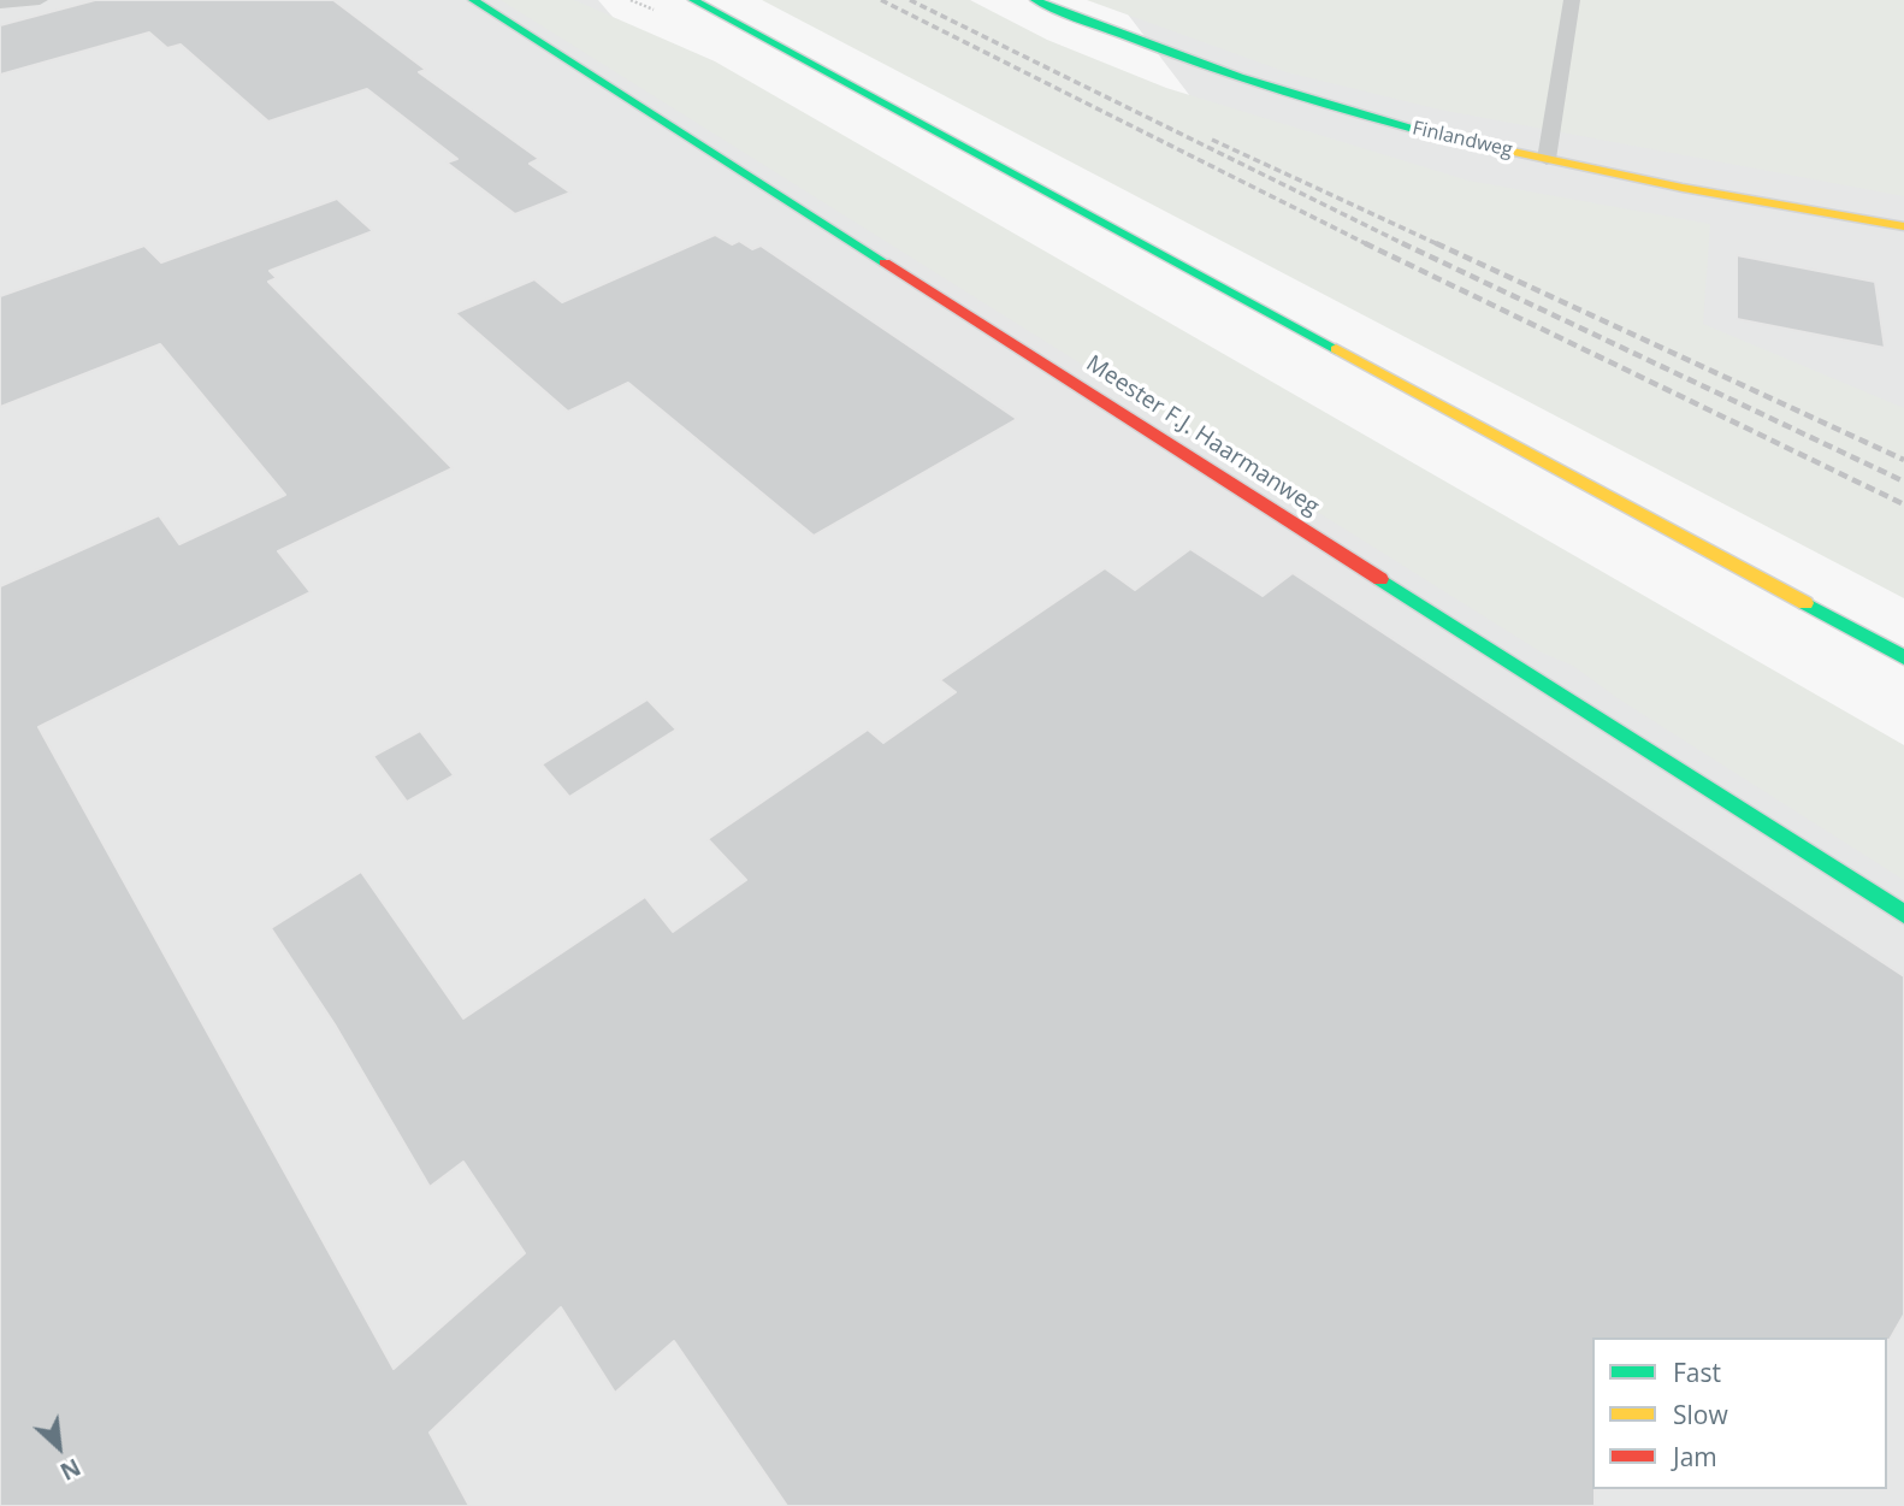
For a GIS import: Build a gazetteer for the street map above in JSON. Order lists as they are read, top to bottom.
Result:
{
  "streets": {
    "street": ["Finlandweg", "Meester F.J. Haarmanweg"]
  },
  "legend": ["Fast", "Slow", "Jam"],
  "north": "bottom right"
}
